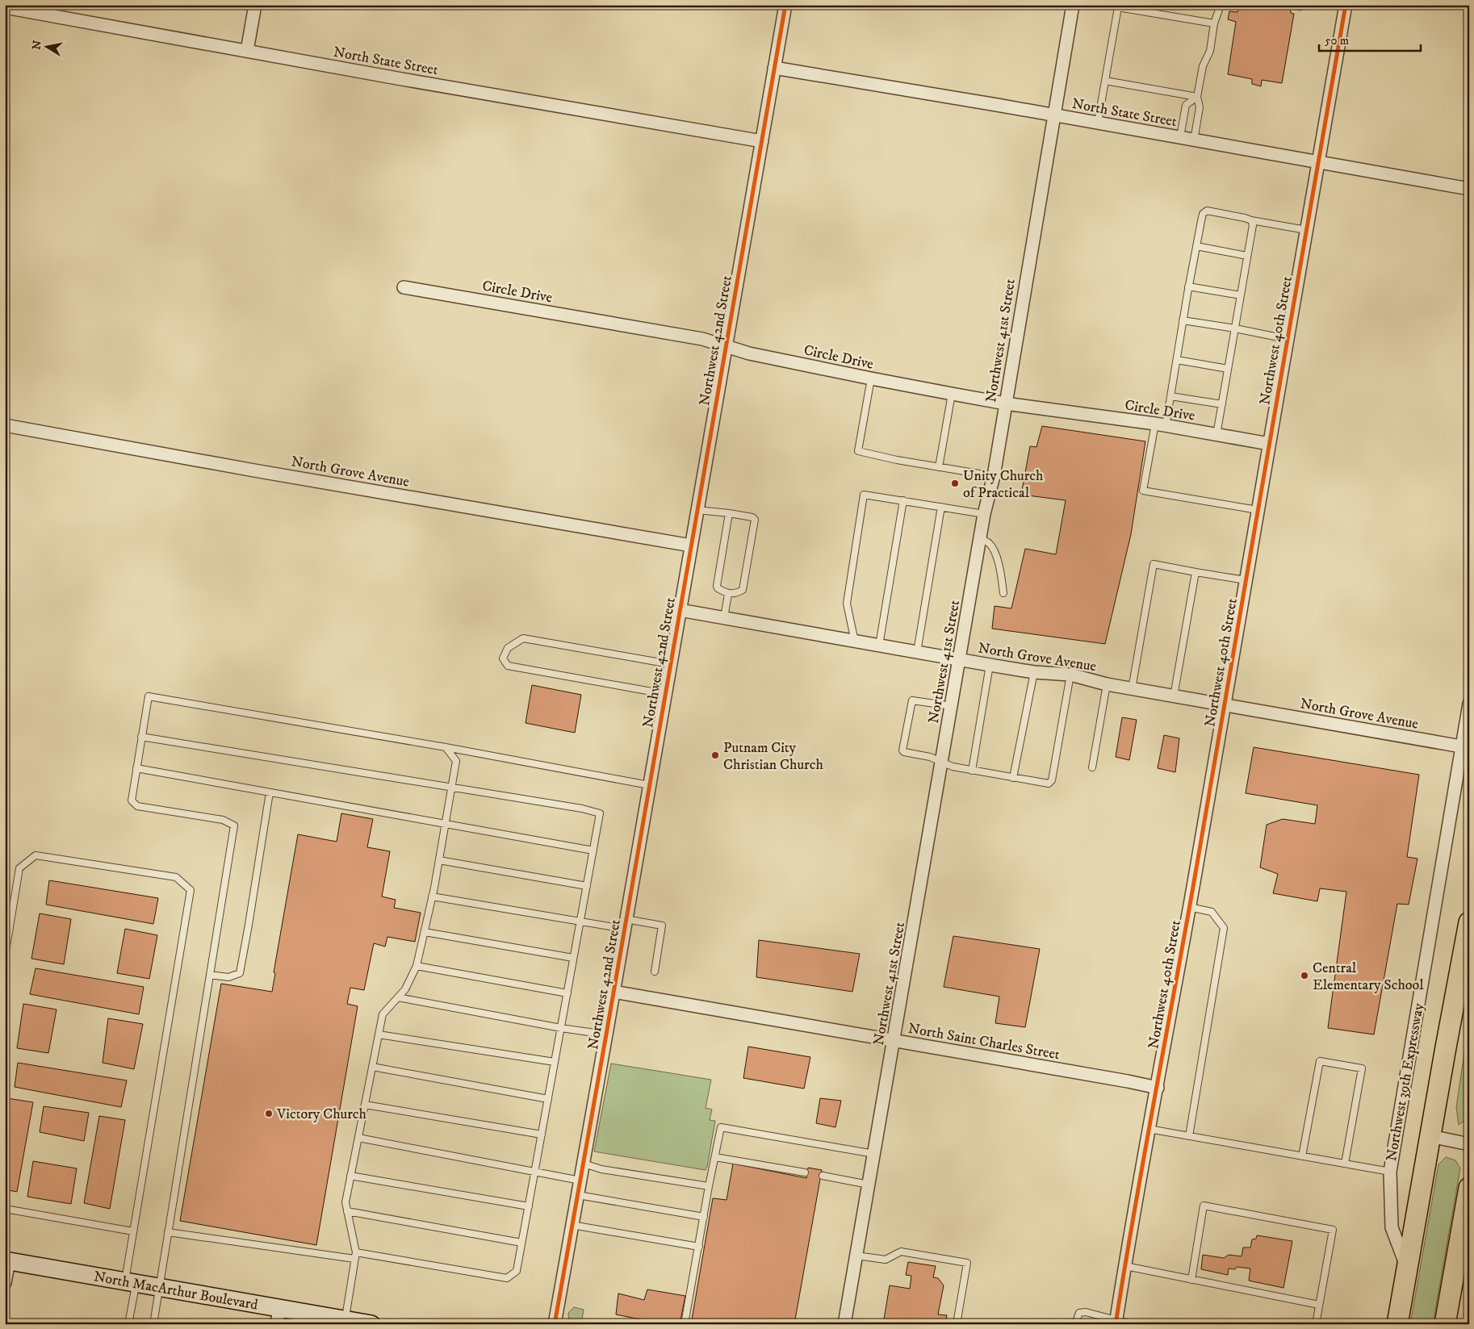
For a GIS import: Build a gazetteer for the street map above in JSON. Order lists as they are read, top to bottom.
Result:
{
  "streets": {
    "main road": ["North MacArthur Boulevard"],
    "street": [
      "North State Street",
      "Circle Drive",
      "Northwest 42nd Street",
      "Northwest 41st Street",
      "Northwest 40th Street",
      "North Grove Avenue",
      "North Saint Charles Street",
      "Northwest 39th Expressway"
    ]
  },
  "crossings": [
    ["North State Street", "Northwest 42nd Street"],
    ["North State Street", "Northwest 41st Street"],
    ["North State Street", "Northwest 40th Street"],
    ["Circle Drive", "Northwest 42nd Street"],
    ["Circle Drive", "Northwest 41st Street"],
    ["Circle Drive", "Northwest 40th Street"],
    ["Northwest 42nd Street", "North Grove Avenue"],
    ["Northwest 42nd Street", "North Saint Charles Street"],
    ["Northwest 41st Street", "North Grove Avenue"],
    ["Northwest 41st Street", "North Saint Charles Street"],
    ["Northwest 40th Street", "North Grove Avenue"],
    ["Northwest 40th Street", "North Saint Charles Street"],
    ["North Grove Avenue", "Northwest 39th Expressway"]
  ],
  "places": [
    "Unity Church of Practical",
    "Putnam City Christian Church",
    "Central Elementary School",
    "Victory Church"
  ],
  "scale_bar": "50 m",
  "north": "left"
}
